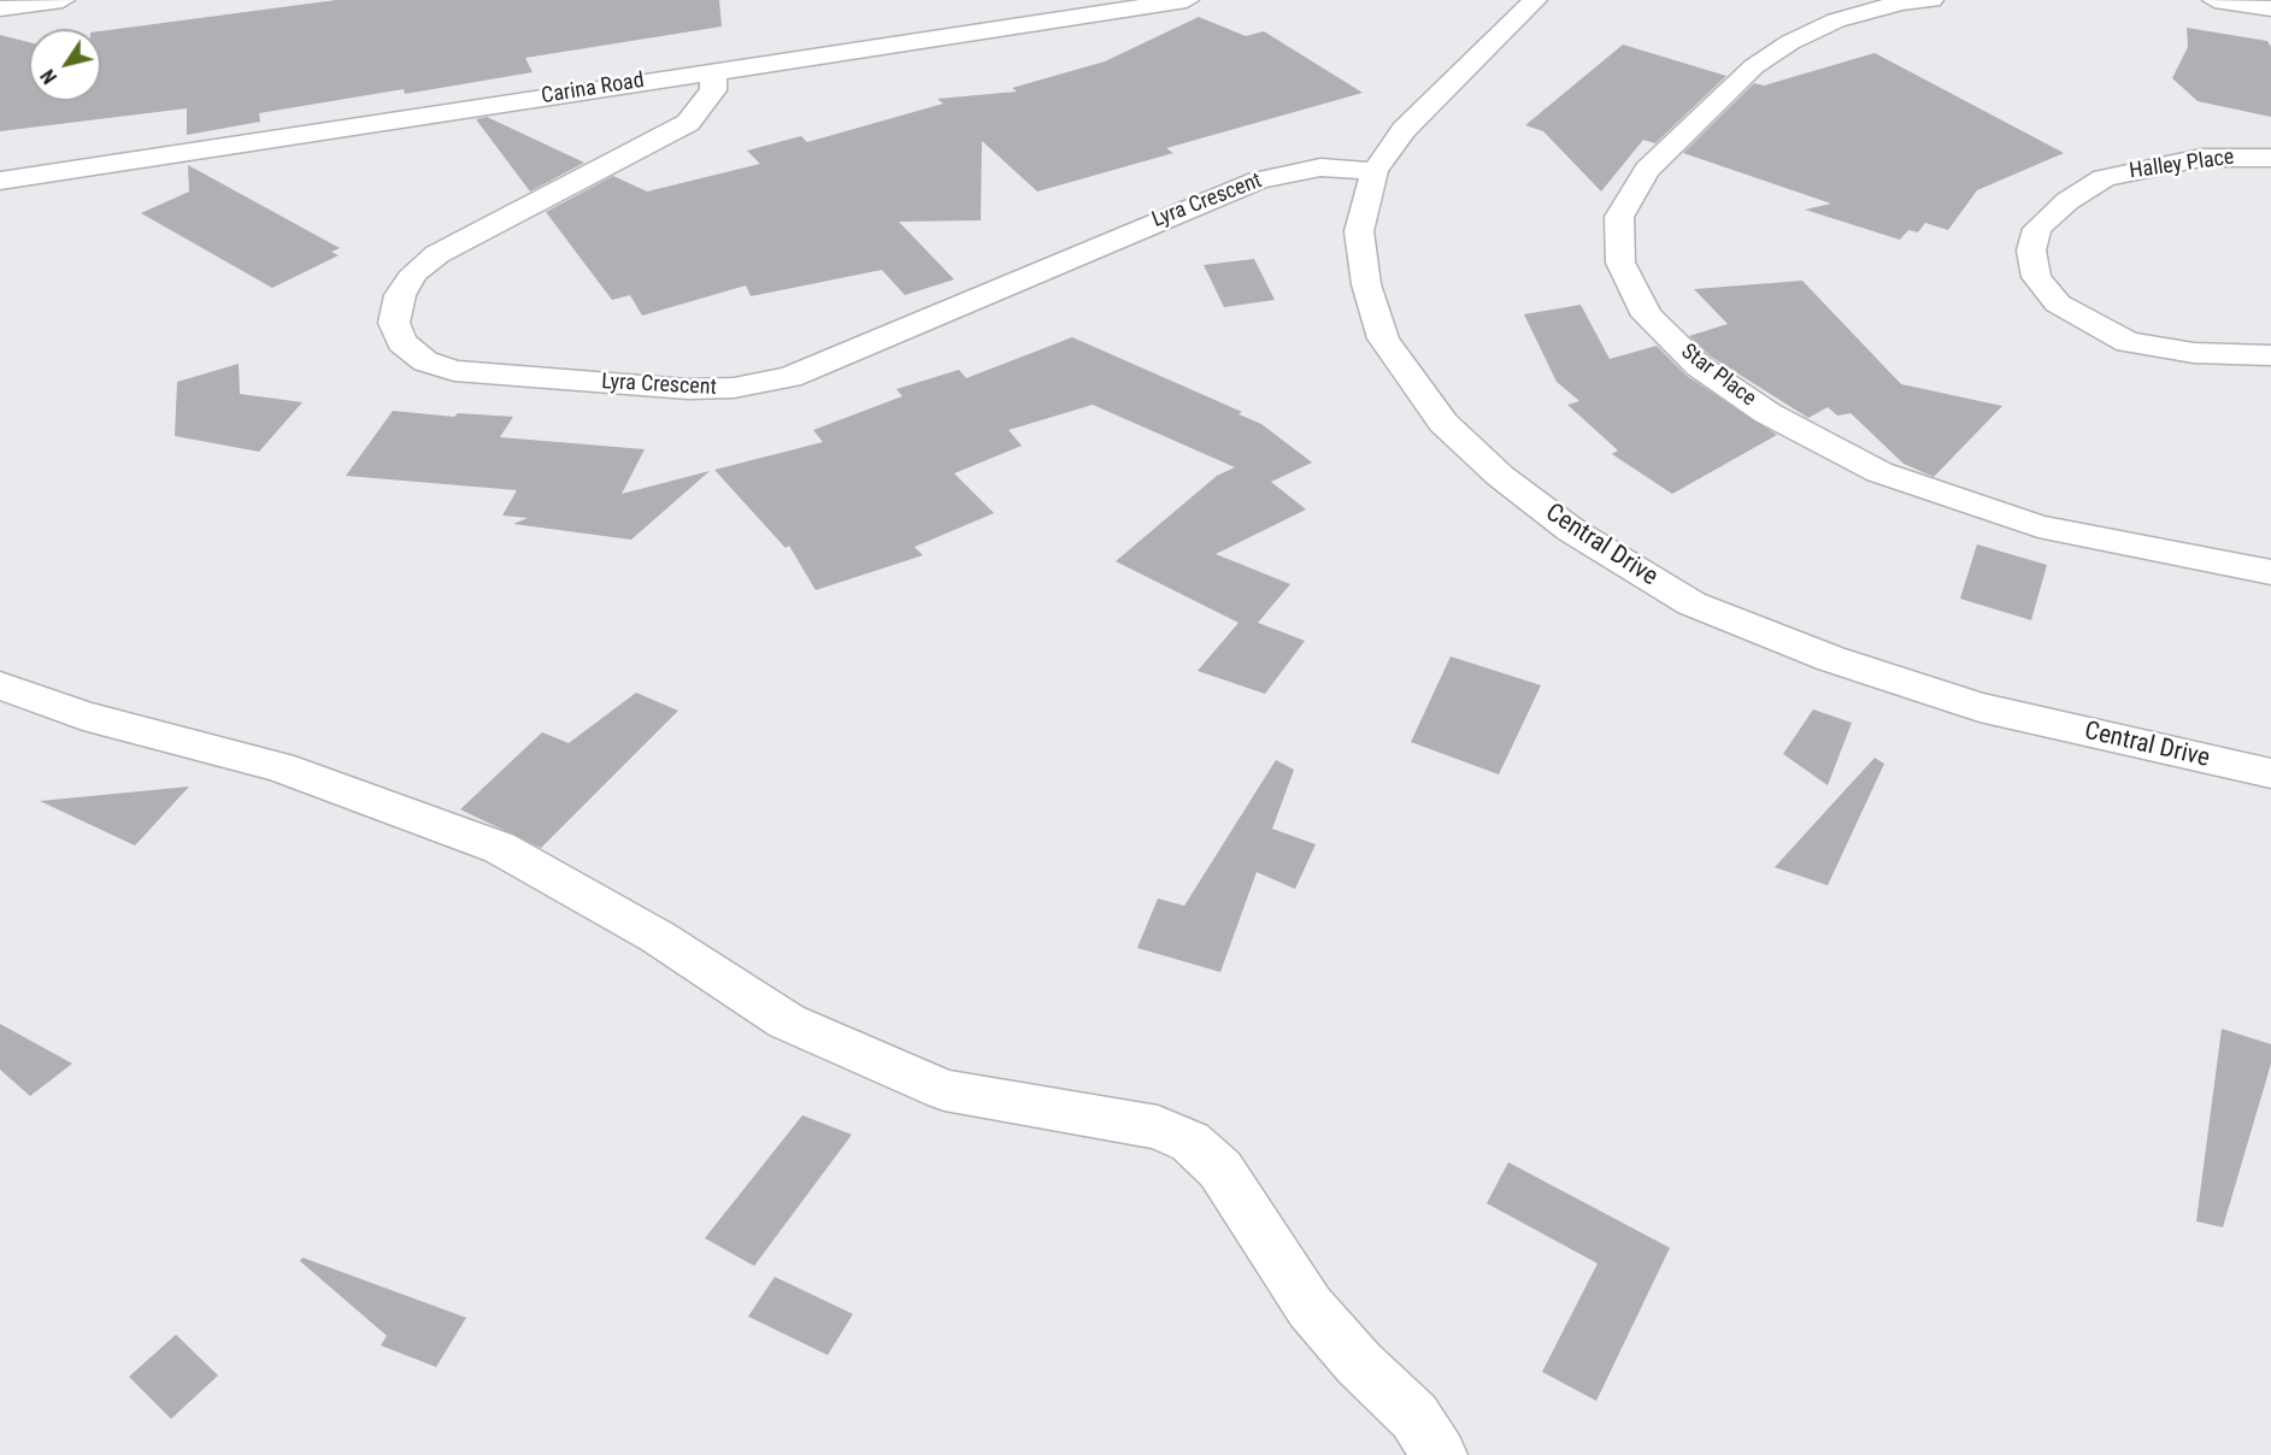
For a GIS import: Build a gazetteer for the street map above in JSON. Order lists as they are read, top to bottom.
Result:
{
  "streets": {
    "street": [
      "Carina Road",
      "Halley Place",
      "Lyra Crescent",
      "Star Place",
      "Central Drive"
    ]
  },
  "crossings": [
    ["Carina Road", "Lyra Crescent"],
    ["Lyra Crescent", "Central Drive"]
  ],
  "north": "bottom left"
}
